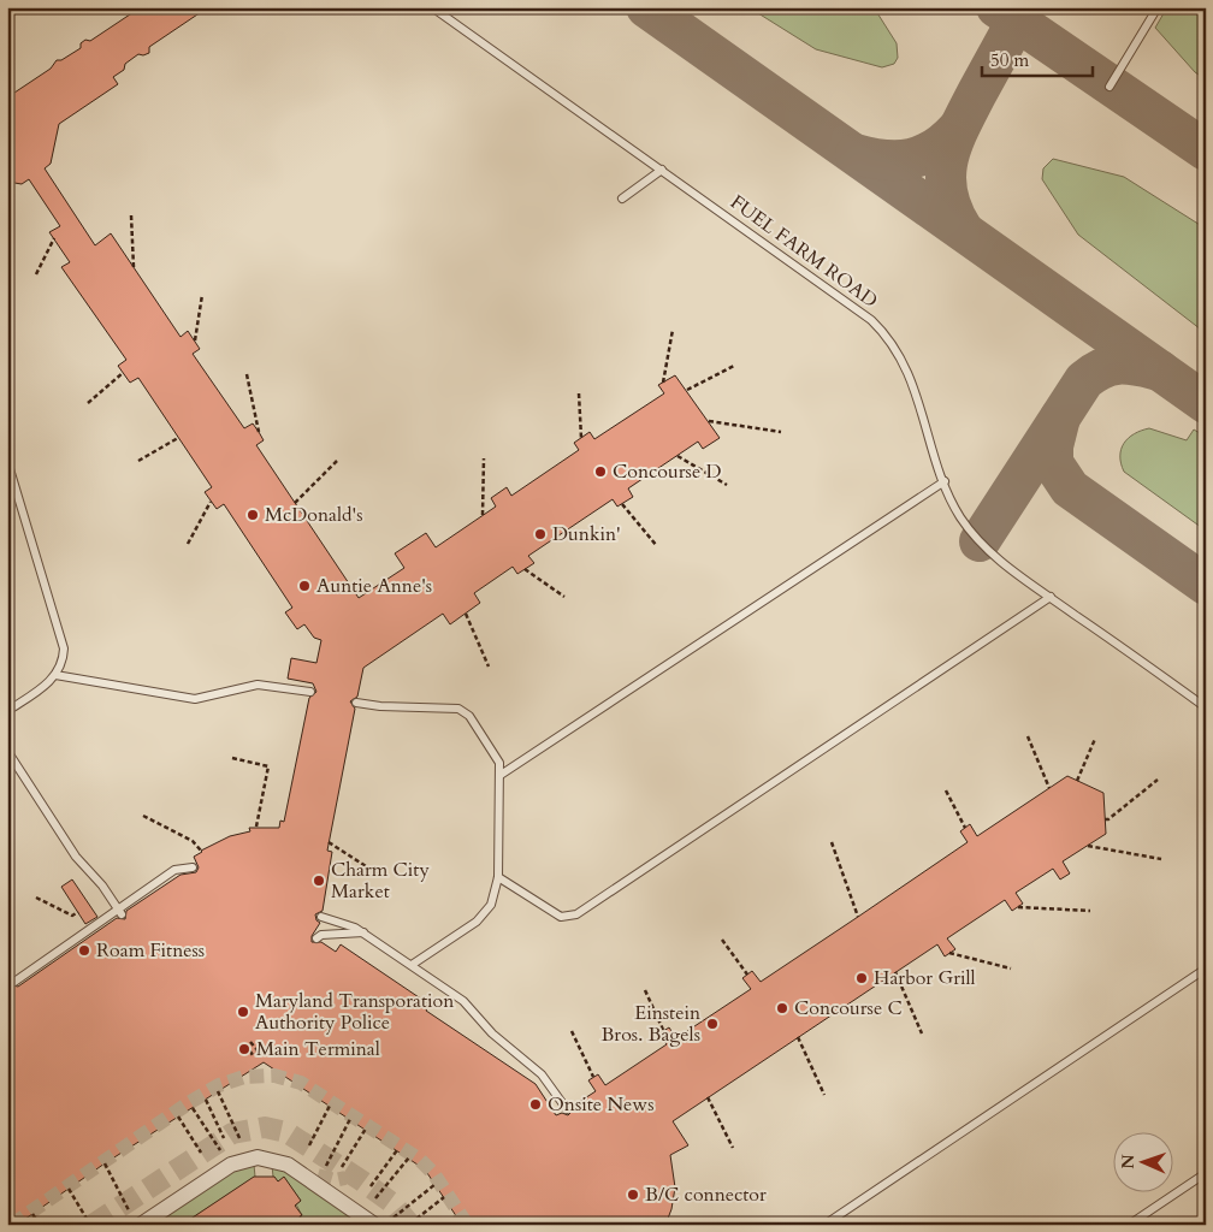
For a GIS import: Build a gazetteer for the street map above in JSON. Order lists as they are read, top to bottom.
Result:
{
  "streets": {
    "lane": ["FUEL FARM ROAD"]
  },
  "places": [
    "Concourse D",
    "McDonald's",
    "Dunkin'",
    "Auntie Anne's",
    "Charm City Market",
    "Roam Fitness",
    "Harbor Grill",
    "Concourse C",
    "Maryland Transporation Authority Police",
    "Einstein Bros. Bagels",
    "Main Terminal",
    "Onsite News",
    "B/C connector"
  ],
  "scale_bar": "50 m",
  "north": "left"
}
